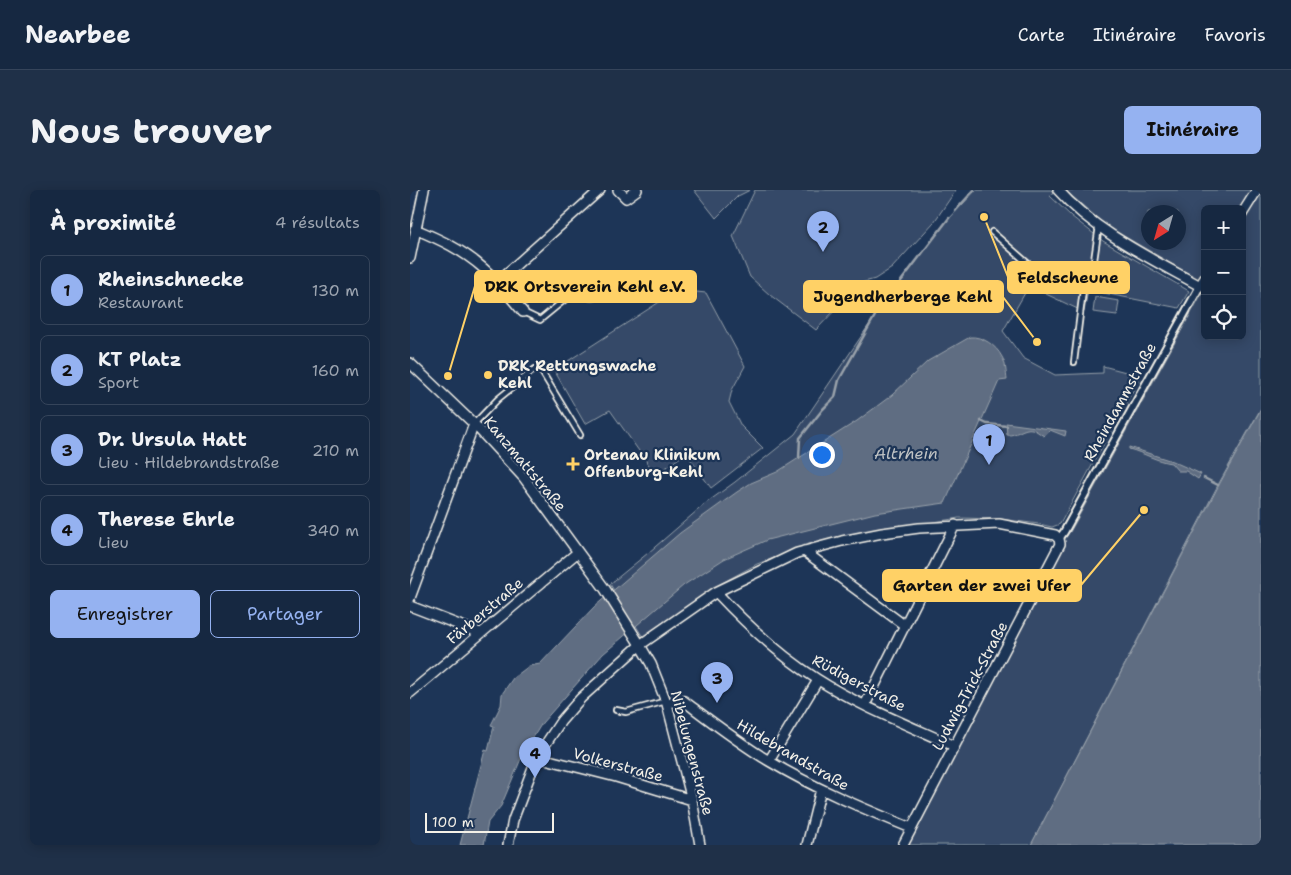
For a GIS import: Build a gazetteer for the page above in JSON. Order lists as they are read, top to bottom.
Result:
{
  "streets": {
    "street": [
      "Rheindammstraße",
      "Kanzmattstraße",
      "Färberstraße",
      "Rüdigerstraße",
      "Ludwig-Trick-Straße",
      "Nibelungenstraße",
      "Hildebrandstraße",
      "Volkerstraße"
    ]
  },
  "crossings": [
    ["Rheindammstraße", "Ludwig-Trick-Straße"],
    ["Kanzmattstraße", "Färberstraße"],
    ["Kanzmattstraße", "Nibelungenstraße"],
    ["Rüdigerstraße", "Ludwig-Trick-Straße"],
    ["Ludwig-Trick-Straße", "Hildebrandstraße"],
    ["Nibelungenstraße", "Hildebrandstraße"],
    ["Nibelungenstraße", "Volkerstraße"]
  ],
  "water": ["Altrhein"],
  "places": {
    "other": [
      "Feldscheune",
      "Jugendherberge Kehl",
      "DRK Rettungswache Kehl",
      "DRK Ortsverein Kehl e.V.",
      "Garten der zwei Ufer"
    ],
    "health": ["Ortenau Klinikum Offenburg-Kehl"]
  },
  "scale_bar": "100 m",
  "north": "bottom left",
  "page": {
    "header": "Nearbee",
    "nav": ["Carte", "Itinéraire", "Favoris"],
    "buttons": [
      "Itinéraire",
      ["Enregistrer", "Partager"]
    ],
    "title": "Nous trouver",
    "heading": ["À proximité", "4 résultats"],
    "map_buttons": ["+", "−"],
    "pins": [
      "2",
      "1",
      "3",
      "4"
    ],
    "list": [
      {
        "mark": "1",
        "name": "Rheinschnecke",
        "note": "Restaurant",
        "value": "130 m"
      },
      {
        "mark": "2",
        "name": "KT Platz",
        "note": "Sport",
        "value": "160 m"
      },
      {
        "mark": "3",
        "name": "Dr. Ursula Hatt",
        "note": "Lieu · Hildebrandstraße",
        "value": "210 m"
      },
      {
        "mark": "4",
        "name": "Therese Ehrle",
        "note": "Lieu",
        "value": "340 m"
      }
    ],
    "scale": "100 m"
  }
}
